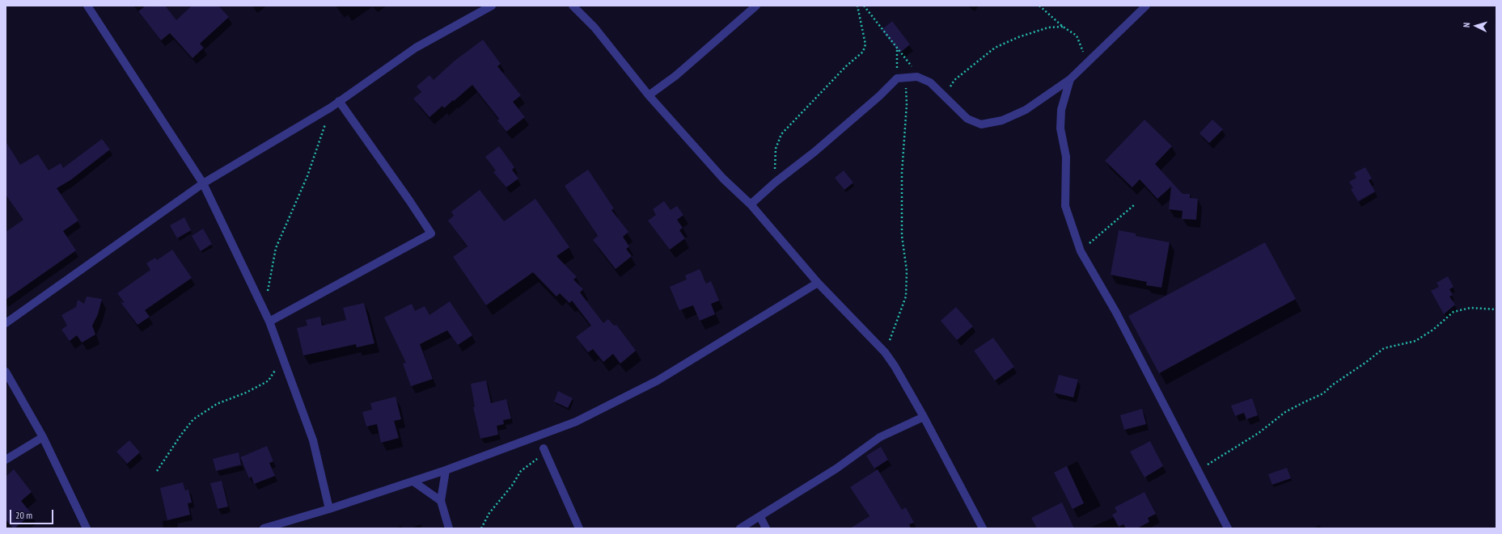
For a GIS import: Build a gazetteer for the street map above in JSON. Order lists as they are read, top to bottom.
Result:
{
  "scale_bar": "20 m",
  "north": "left"
}
